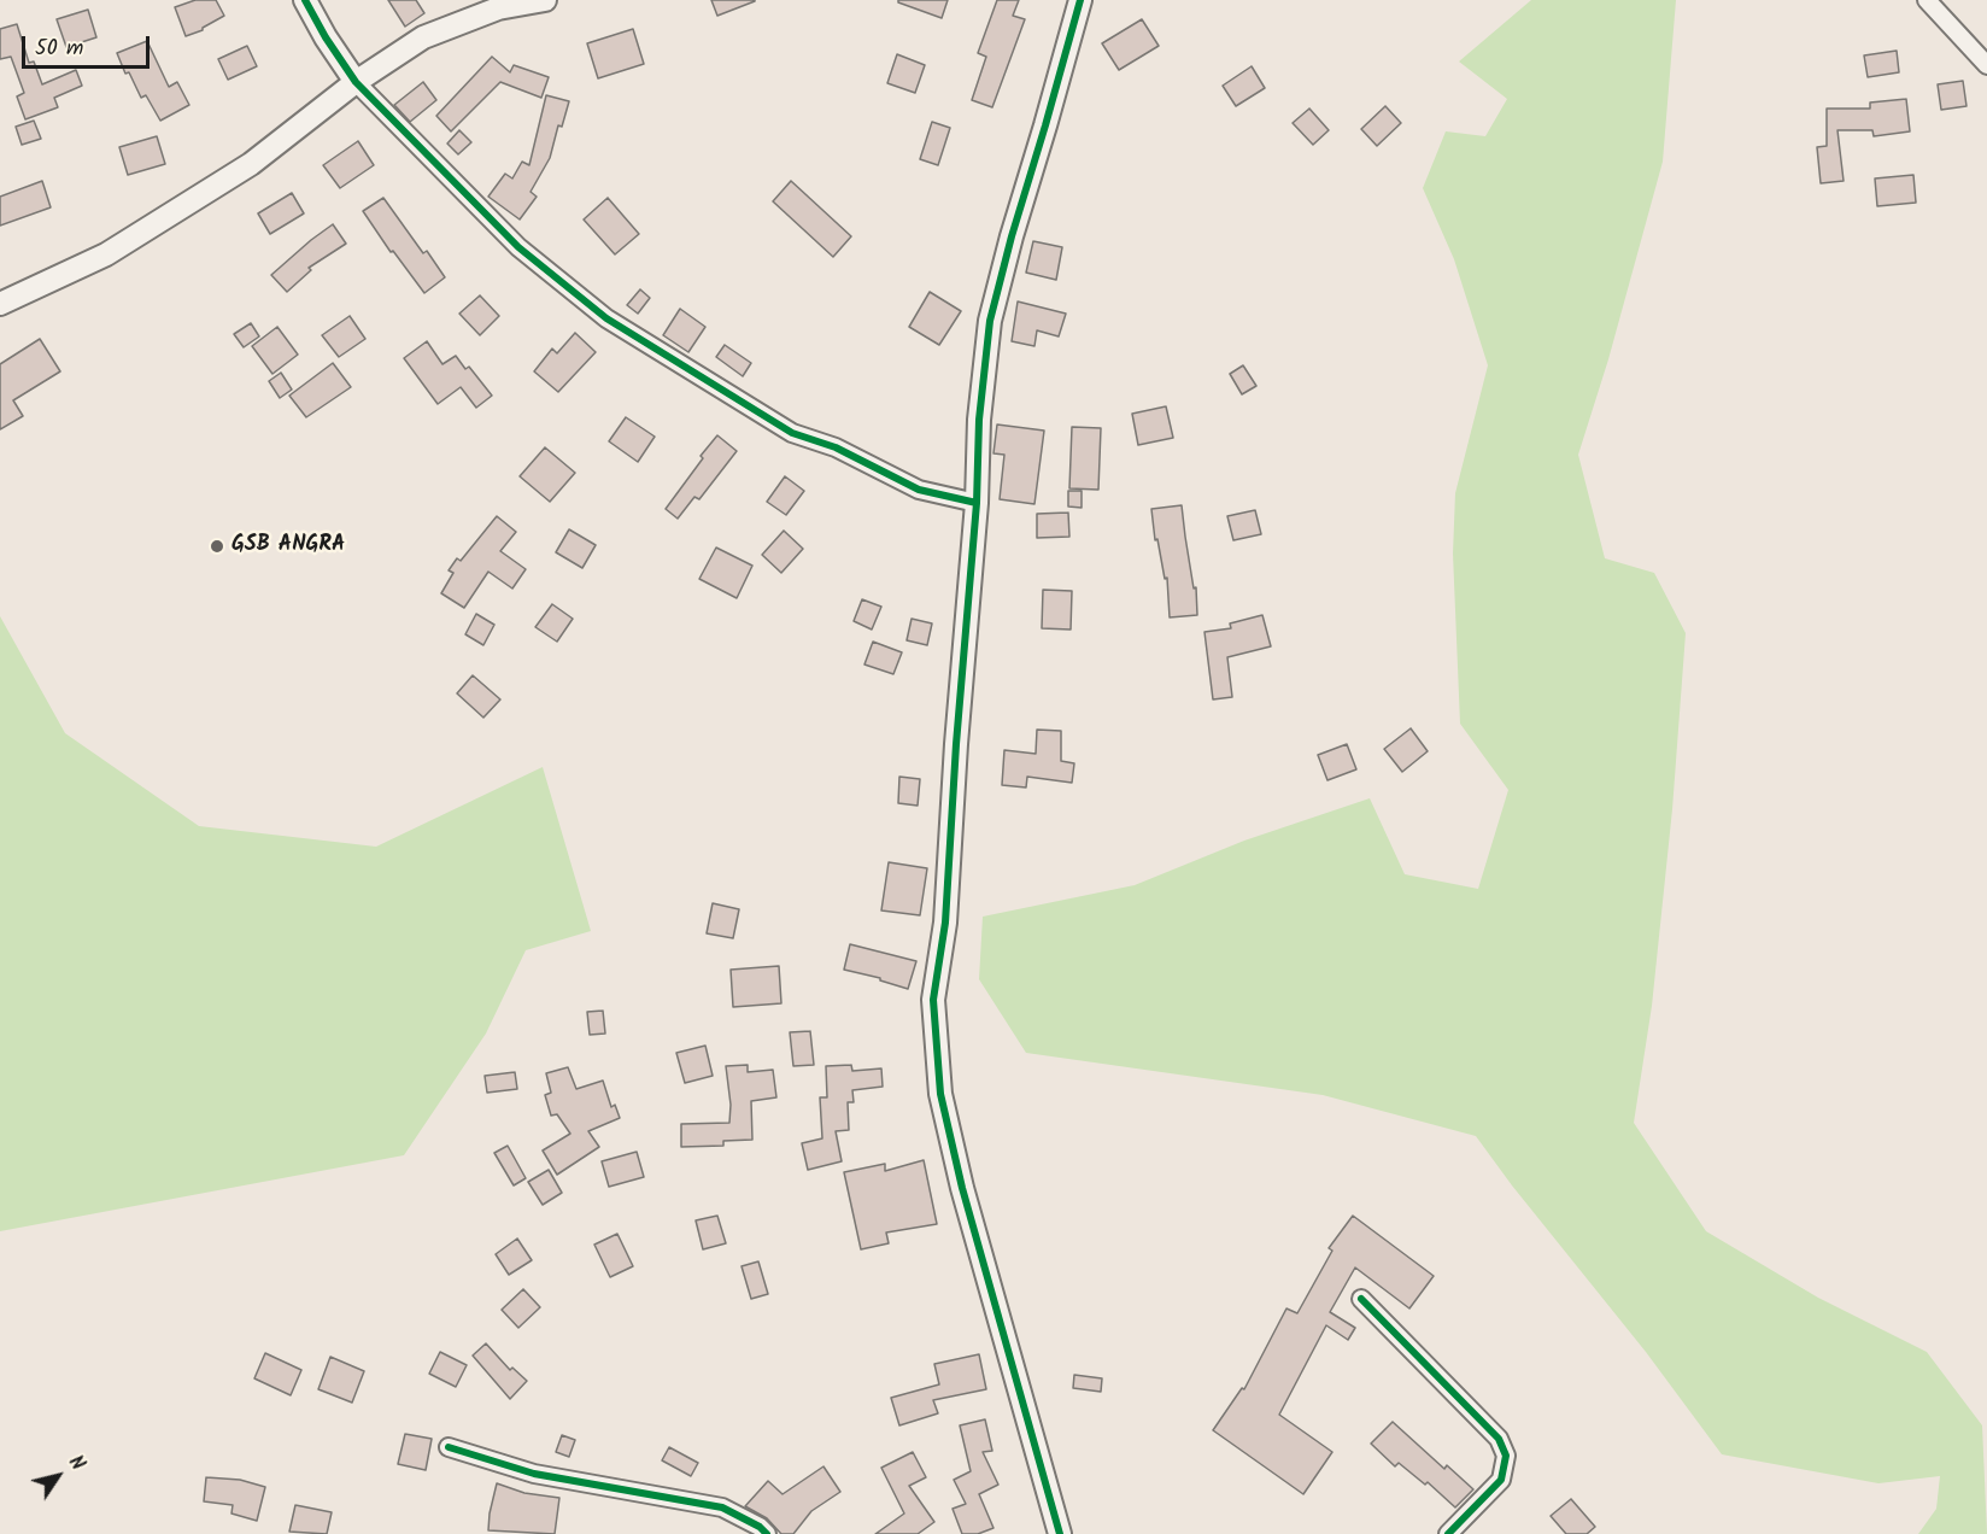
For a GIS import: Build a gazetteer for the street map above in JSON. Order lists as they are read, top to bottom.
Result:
{
  "places": ["GSB ANGRA"],
  "scale_bar": "50 m",
  "north": "top right"
}
